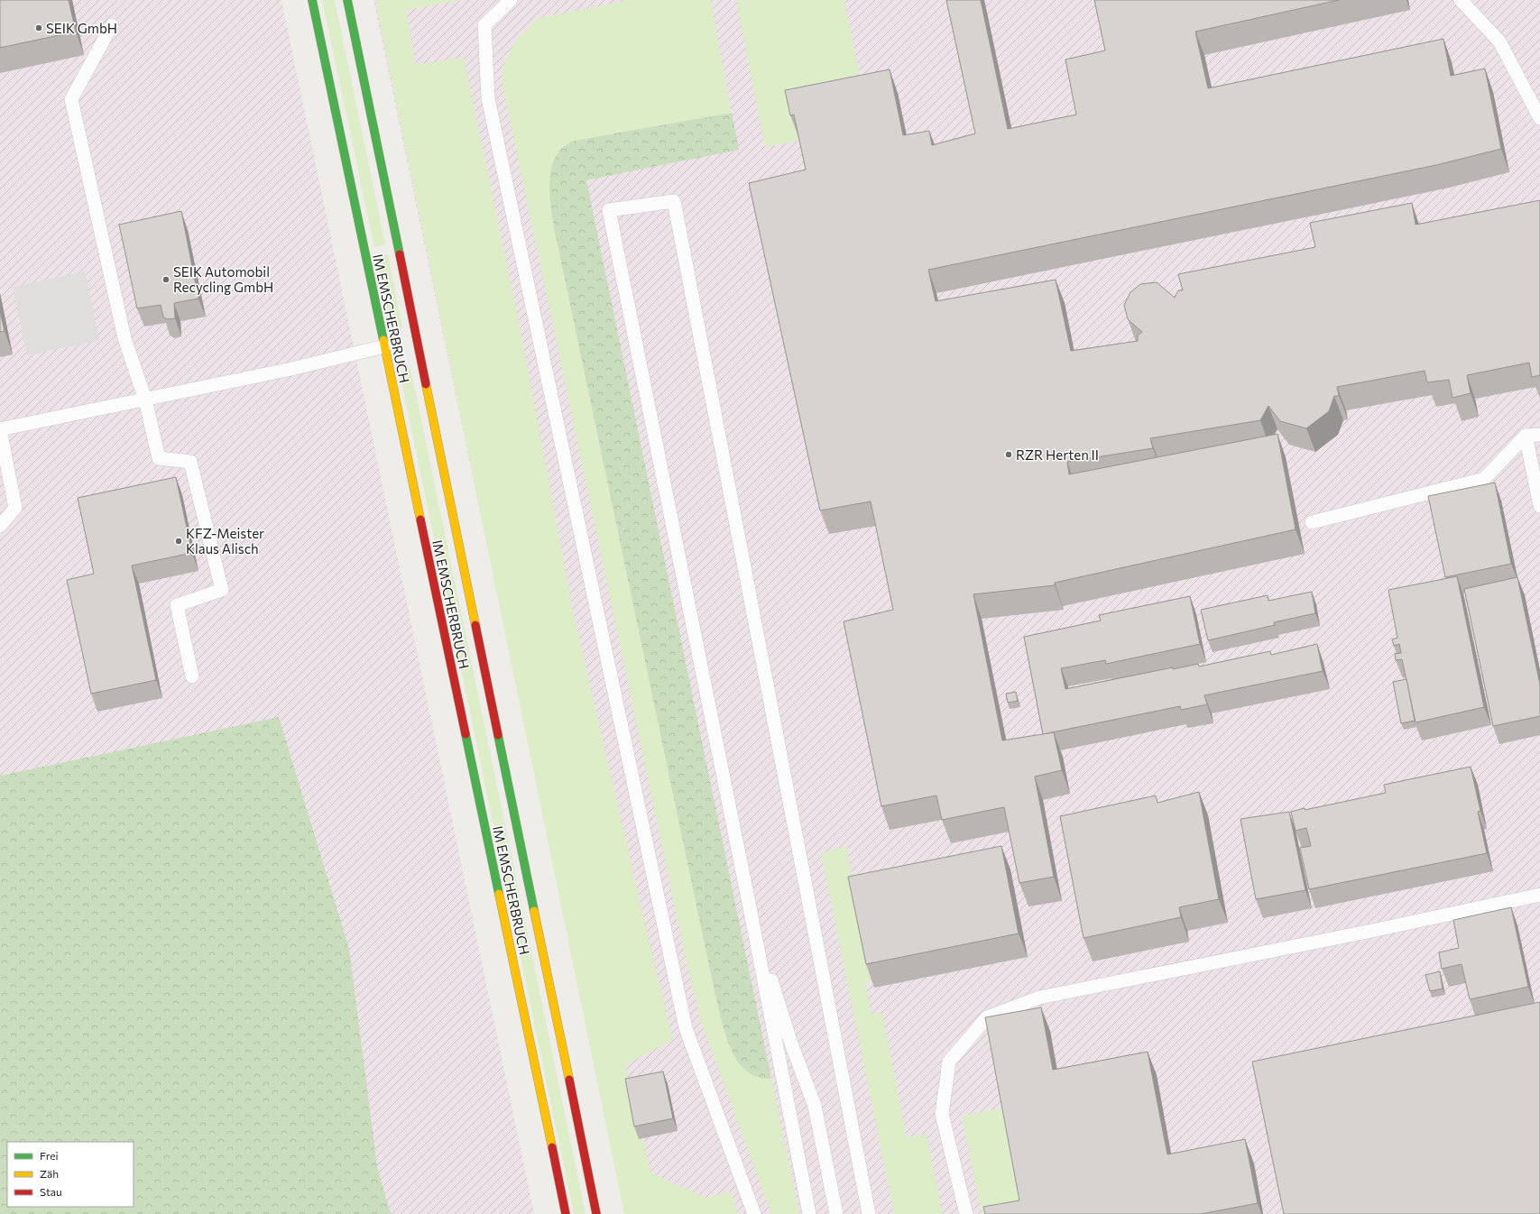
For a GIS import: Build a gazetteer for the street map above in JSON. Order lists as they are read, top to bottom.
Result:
{
  "streets": {
    "main road": ["IM EMSCHERBRUCH"]
  },
  "places": [
    "SEIK GmbH",
    "SEIK Automobil Recycling GmbH",
    "RZR Herten II",
    "KFZ-Meister Klaus Alisch"
  ],
  "legend": ["Frei", "Zäh", "Stau"]
}
